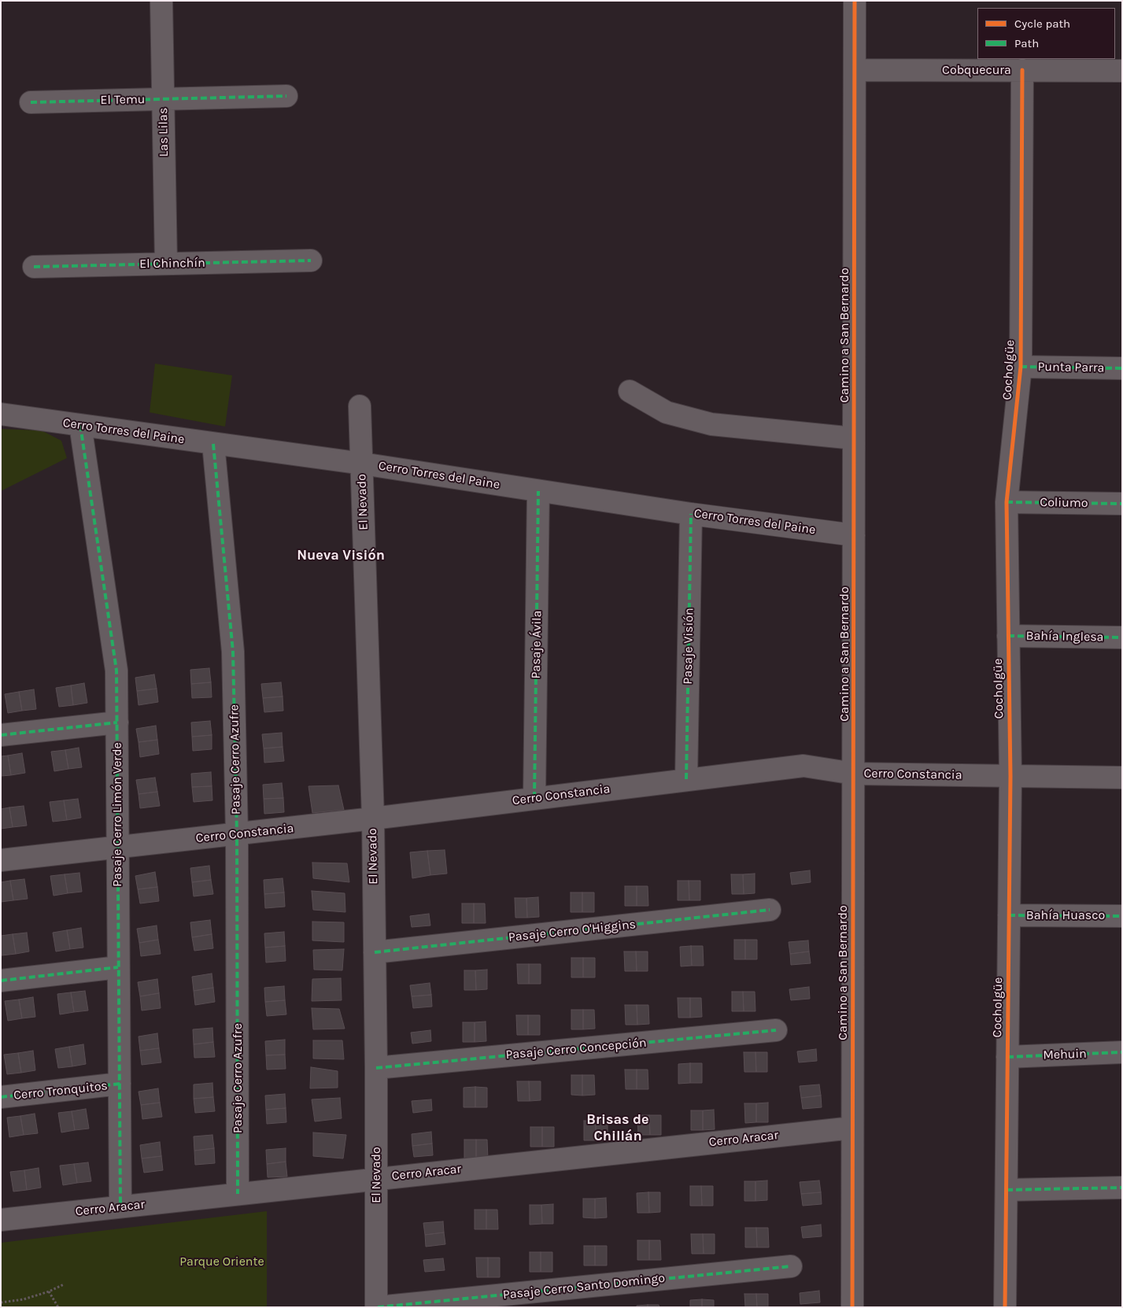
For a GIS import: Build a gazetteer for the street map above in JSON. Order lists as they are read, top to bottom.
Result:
{
  "streets": {
    "street": [
      "Cobquecura",
      "El Temu",
      "Las Lilas",
      "El Chinchín",
      "Camino a San Bernardo",
      "Punta Parra",
      "Cocholgüe",
      "Cerro Torres del Paine",
      "El Nevado",
      "Coliumo",
      "Bahía Inglesa",
      "Pasaje Ávila",
      "Pasaje Visión",
      "Pasaje Cerro Azufre",
      "Cerro Constancia",
      "Pasaje Cerro Limón Verde",
      "Bahía Huasco",
      "Pasaje Cerro O'Higgins",
      "Pasaje Cerro Concepción",
      "Mehuin",
      "Cerro Tronquitos",
      "Cerro Aracar",
      "Pasaje Cerro Santo Domingo"
    ]
  },
  "crossings": [
    ["Cobquecura", "Camino a San Bernardo"],
    ["Cobquecura", "Cocholgüe"],
    ["El Temu", "Las Lilas"],
    ["Las Lilas", "El Chinchín"],
    ["Camino a San Bernardo", "Cerro Torres del Paine"],
    ["Camino a San Bernardo", "Cerro Constancia"],
    ["Camino a San Bernardo", "Cerro Aracar"],
    ["Punta Parra", "Cocholgüe"],
    ["Cocholgüe", "Coliumo"],
    ["Cocholgüe", "Bahía Inglesa"],
    ["Cocholgüe", "Cerro Constancia"],
    ["Cocholgüe", "Bahía Huasco"],
    ["Cocholgüe", "Mehuin"],
    ["Cerro Torres del Paine", "El Nevado"],
    ["Cerro Torres del Paine", "Pasaje Ávila"],
    ["Cerro Torres del Paine", "Pasaje Visión"],
    ["Cerro Torres del Paine", "Pasaje Cerro Azufre"],
    ["Cerro Torres del Paine", "Pasaje Cerro Limón Verde"],
    ["El Nevado", "Cerro Constancia"],
    ["El Nevado", "Pasaje Cerro O'Higgins"],
    ["El Nevado", "Pasaje Cerro Concepción"],
    ["El Nevado", "Cerro Aracar"],
    ["El Nevado", "Pasaje Cerro Santo Domingo"],
    ["Pasaje Ávila", "Cerro Constancia"],
    ["Pasaje Visión", "Cerro Constancia"],
    ["Pasaje Cerro Azufre", "Cerro Constancia"],
    ["Pasaje Cerro Azufre", "Cerro Aracar"],
    ["Cerro Constancia", "Pasaje Cerro Limón Verde"],
    ["Pasaje Cerro Limón Verde", "Cerro Tronquitos"],
    ["Pasaje Cerro Limón Verde", "Cerro Aracar"]
  ],
  "districts": ["Nueva Visión", "Brisas de Chillán"],
  "parks": ["Parque Oriente"],
  "legend": ["Cycle path", "Path"]
}
